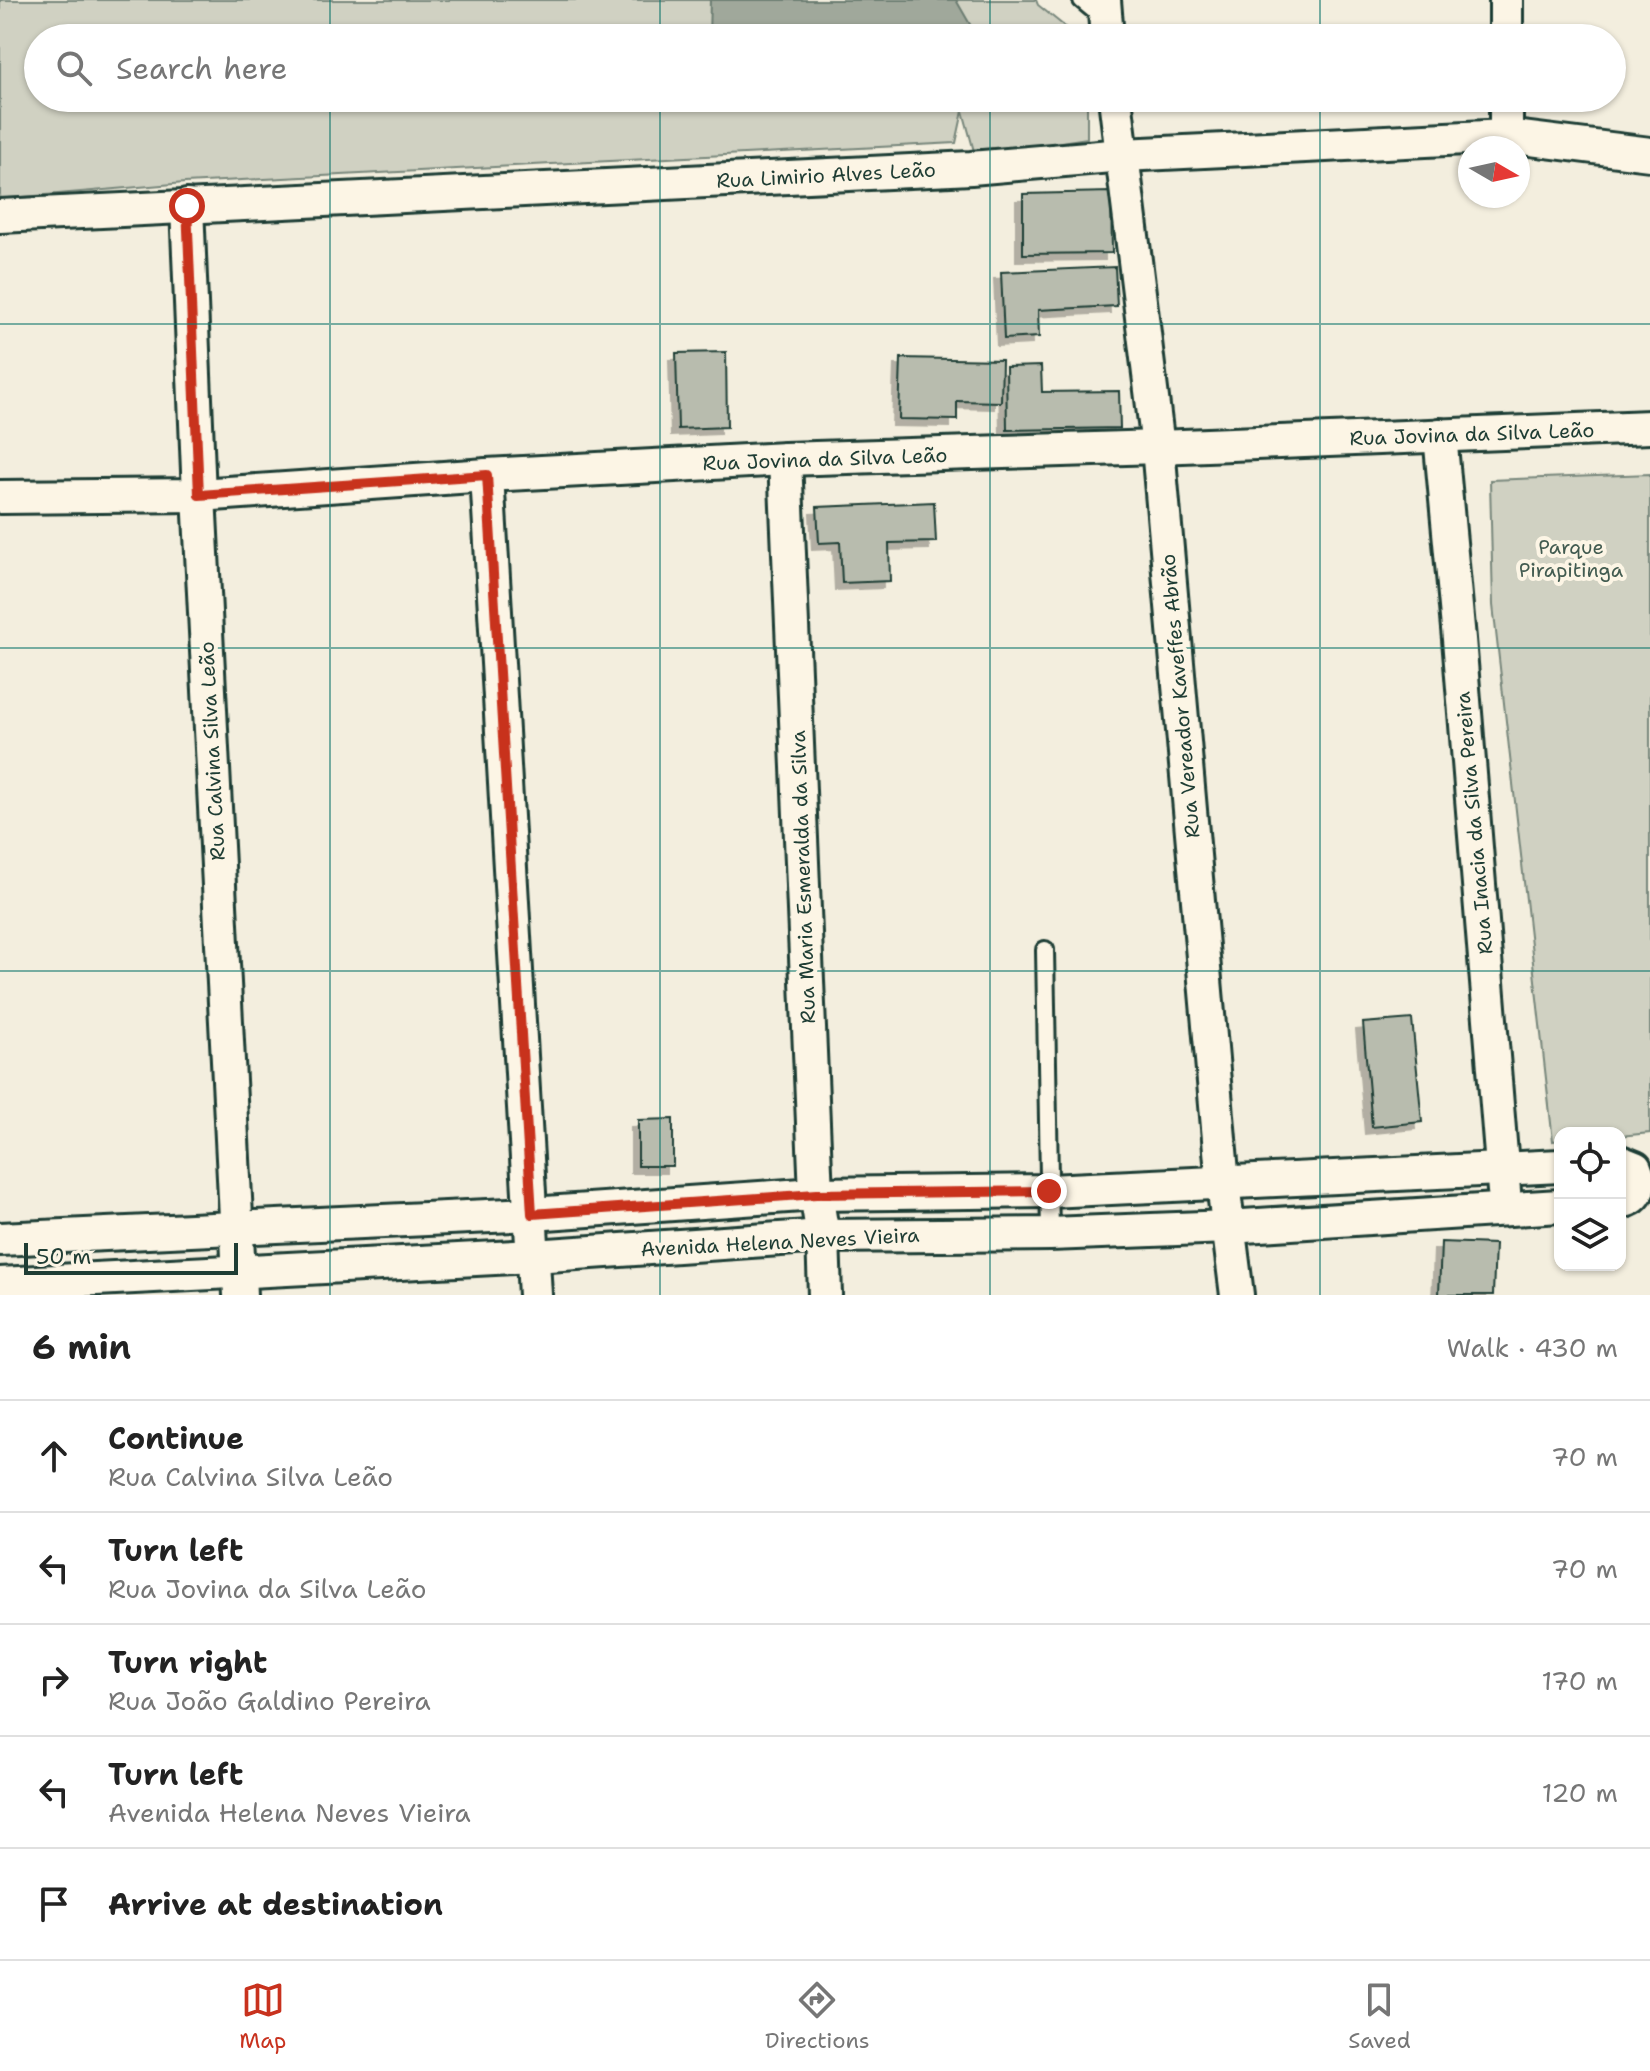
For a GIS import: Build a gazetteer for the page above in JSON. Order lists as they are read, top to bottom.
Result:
{
  "streets": {
    "street": [
      "Rua Limirio Alves Leão",
      "Rua Jovina da Silva Leão",
      "Rua Vereador Kaveffes Abrão",
      "Rua Calvina Silva Leão",
      "Rua Inacia da Silva Pereira",
      "Rua Maria Esmeralda da Silva",
      "Avenida Helena Neves Vieira"
    ]
  },
  "crossings": [
    ["Rua Limirio Alves Leão", "Rua Vereador Kaveffes Abrão"],
    ["Rua Limirio Alves Leão", "Rua Calvina Silva Leão"],
    ["Rua Jovina da Silva Leão", "Rua Vereador Kaveffes Abrão"],
    ["Rua Jovina da Silva Leão", "Rua Calvina Silva Leão"],
    ["Rua Jovina da Silva Leão", "Rua Inacia da Silva Pereira"],
    ["Rua Jovina da Silva Leão", "Rua Maria Esmeralda da Silva"],
    ["Rua Vereador Kaveffes Abrão", "Avenida Helena Neves Vieira"],
    ["Rua Calvina Silva Leão", "Avenida Helena Neves Vieira"],
    ["Rua Inacia da Silva Pereira", "Avenida Helena Neves Vieira"],
    ["Rua Maria Esmeralda da Silva", "Avenida Helena Neves Vieira"]
  ],
  "parks": ["Parque Pirapitinga"],
  "scale_bar": "50 m",
  "north": "right",
  "page": {
    "search": "Search here",
    "scale": "50 m",
    "heading": ["6 min", "Walk · 430 m"],
    "list": [
      ["Continue", "Rua Calvina Silva Leão", "70 m"],
      ["Turn left", "Rua Jovina da Silva Leão", "70 m"],
      ["Turn right", "Rua João Galdino Pereira", "170 m"],
      ["Turn left", "Avenida Helena Neves Vieira", "120 m"],
      "Arrive at destination"
    ],
    "nav": ["Map", "Directions", "Saved"]
  }
}
